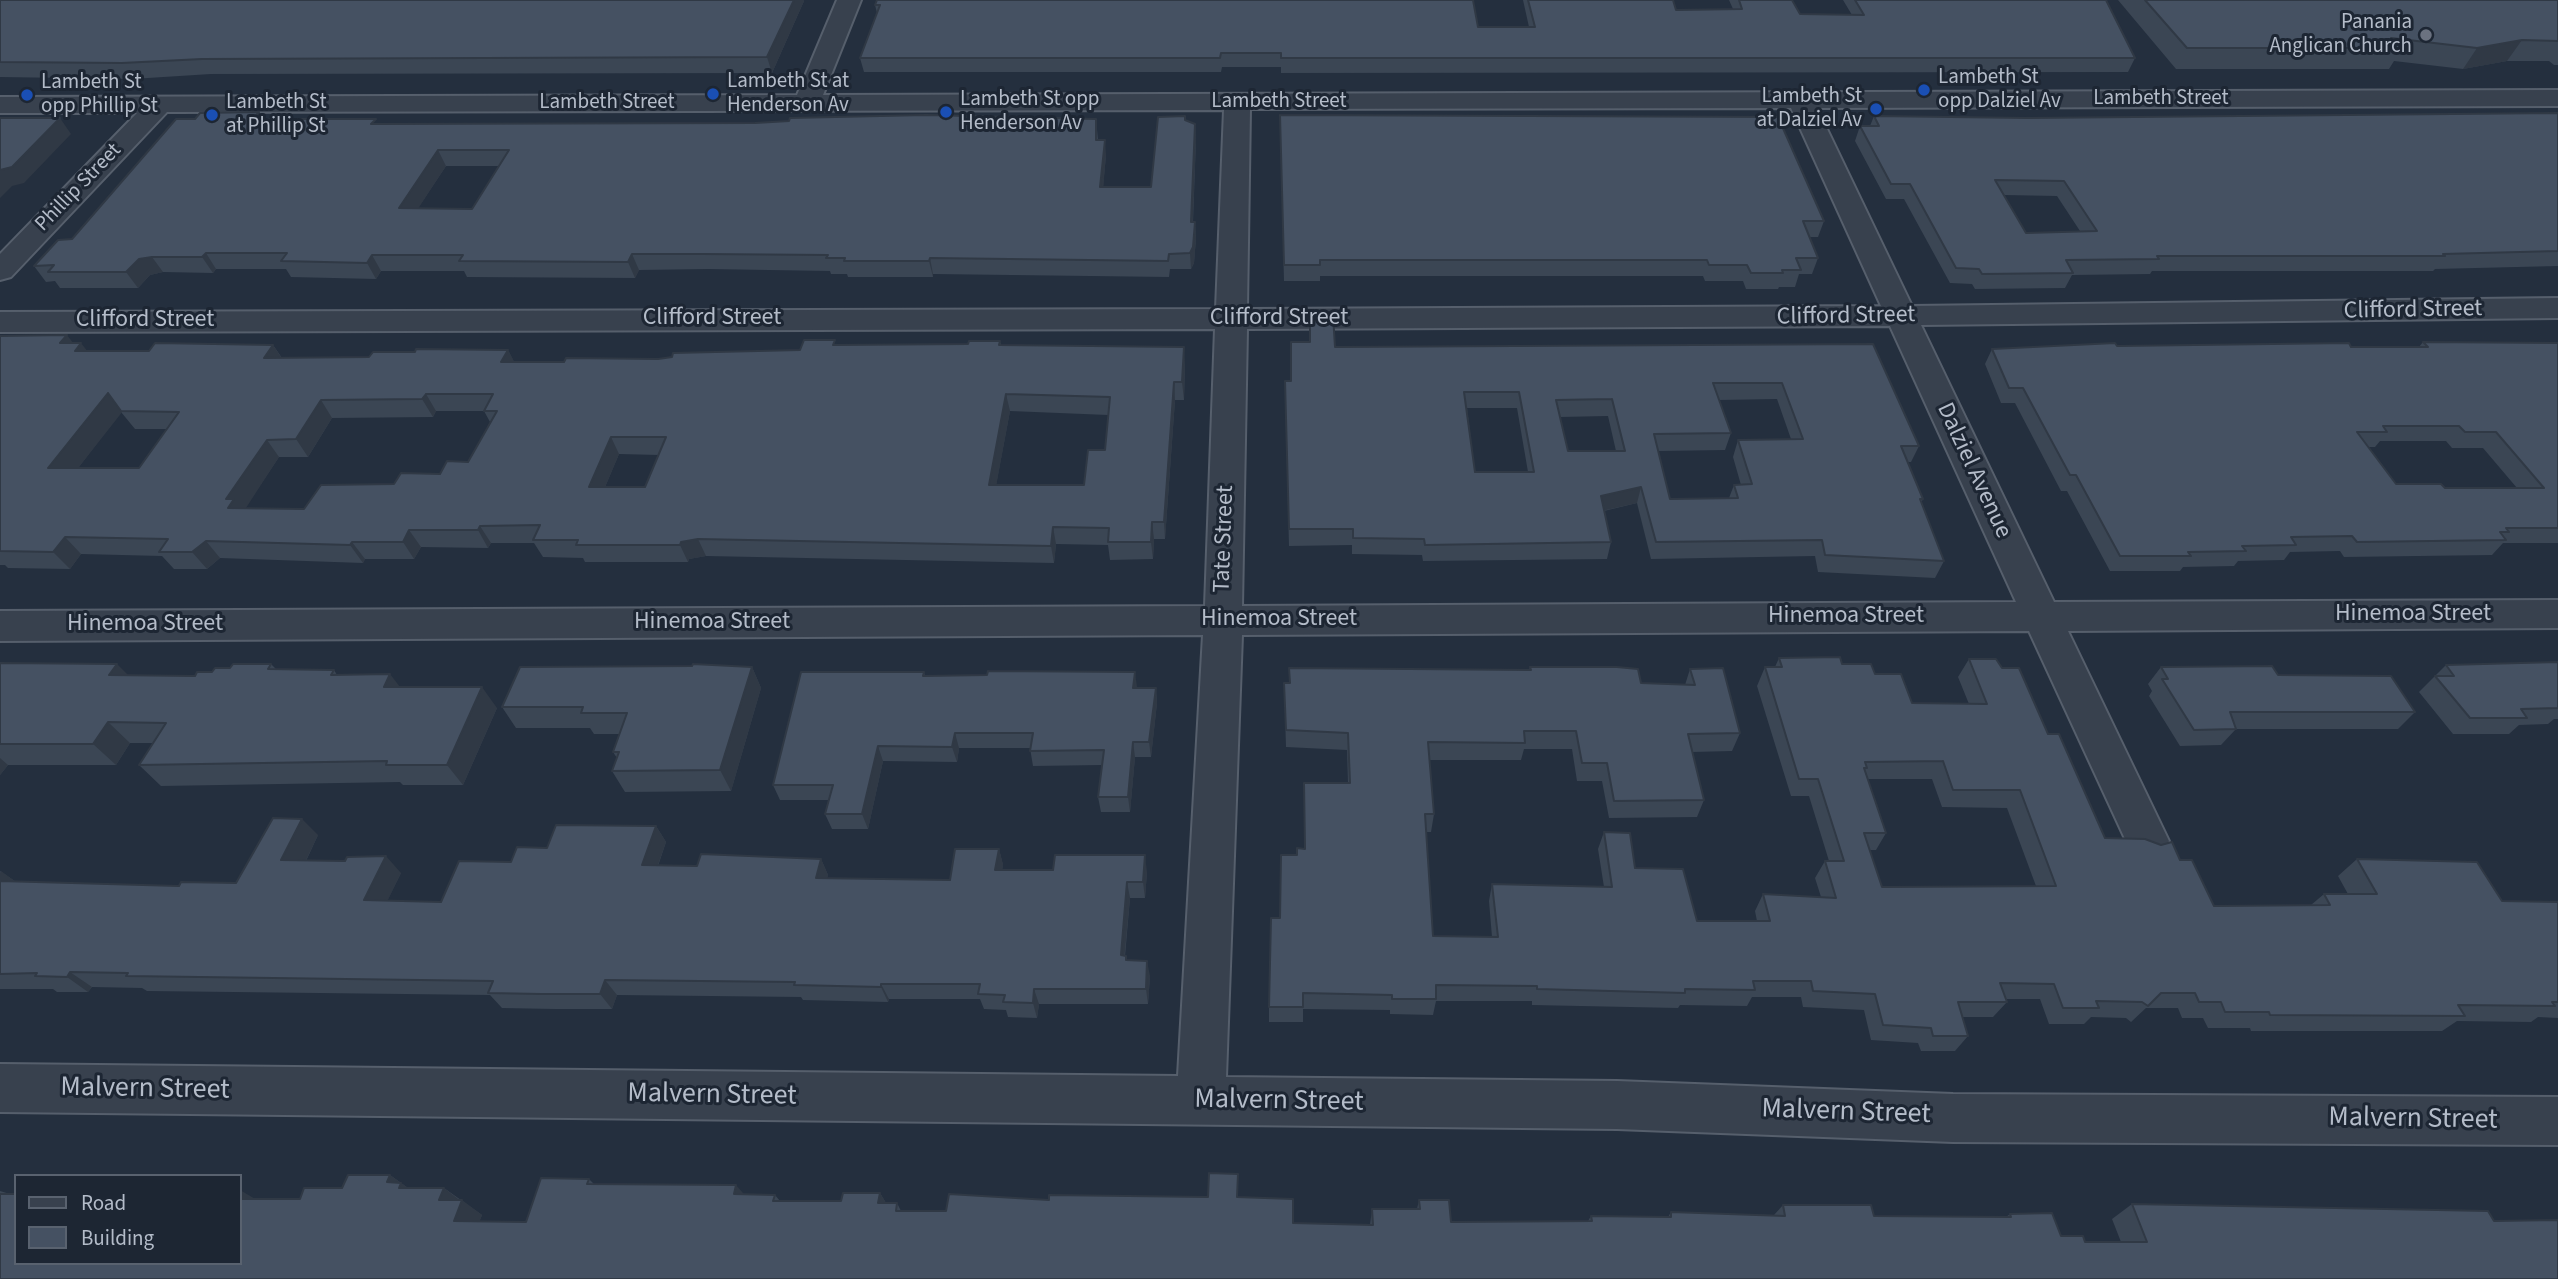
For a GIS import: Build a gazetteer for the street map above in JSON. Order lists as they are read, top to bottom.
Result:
{
  "streets": {
    "street": [
      "Lambeth Street",
      "Phillip Street",
      "Clifford Street",
      "Dalziel Avenue",
      "Tate Street",
      "Hinemoa Street",
      "Malvern Street"
    ]
  },
  "crossings": [
    ["Lambeth Street", "Phillip Street"],
    ["Lambeth Street", "Dalziel Avenue"],
    ["Lambeth Street", "Tate Street"],
    ["Clifford Street", "Dalziel Avenue"],
    ["Clifford Street", "Tate Street"],
    ["Dalziel Avenue", "Hinemoa Street"],
    ["Tate Street", "Hinemoa Street"],
    ["Tate Street", "Malvern Street"]
  ],
  "places": [
    "Panania Anglican Church",
    "Lambeth St opp Dalziel Av",
    "Lambeth St at Henderson Av",
    "Lambeth St opp Phillip St",
    "Lambeth St at Dalziel Av",
    "Lambeth St opp Henderson Av",
    "Lambeth St at Phillip St"
  ],
  "legend": ["Road", "Building"]
}
